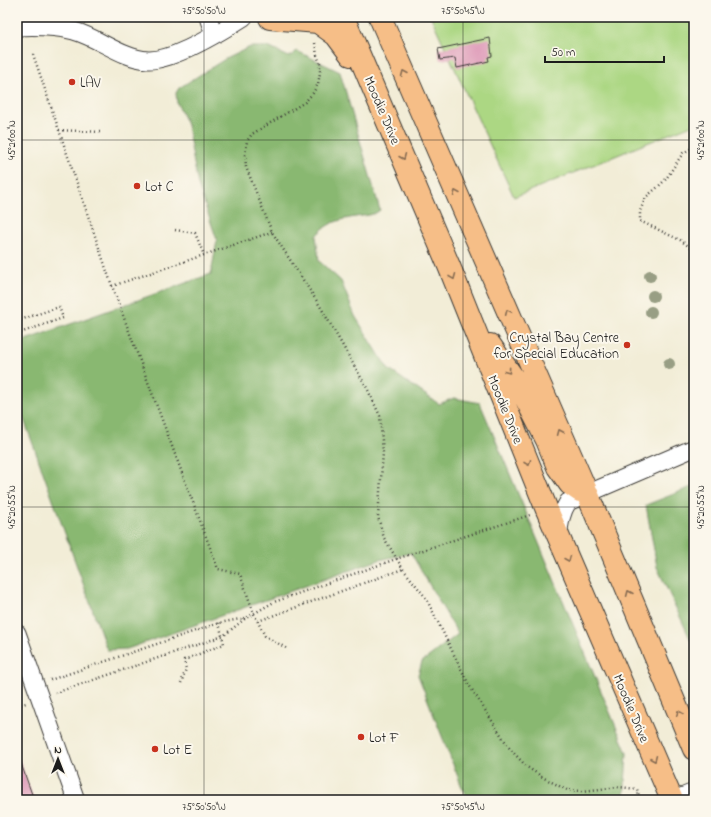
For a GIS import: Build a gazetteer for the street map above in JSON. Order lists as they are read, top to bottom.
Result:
{
  "streets": {
    "main road": ["Moodie Drive"]
  },
  "places": [
    "LAV",
    "Lot C",
    "Crystal Bay Centre for Special Education",
    "Lot F",
    "Lot E"
  ],
  "scale_bar": "50 m",
  "north": "top",
  "coordinates": [
    "75°50'50\"W",
    "75°50'45\"W",
    "45°21'00\"N",
    "45°20'55\"N"
  ]
}
